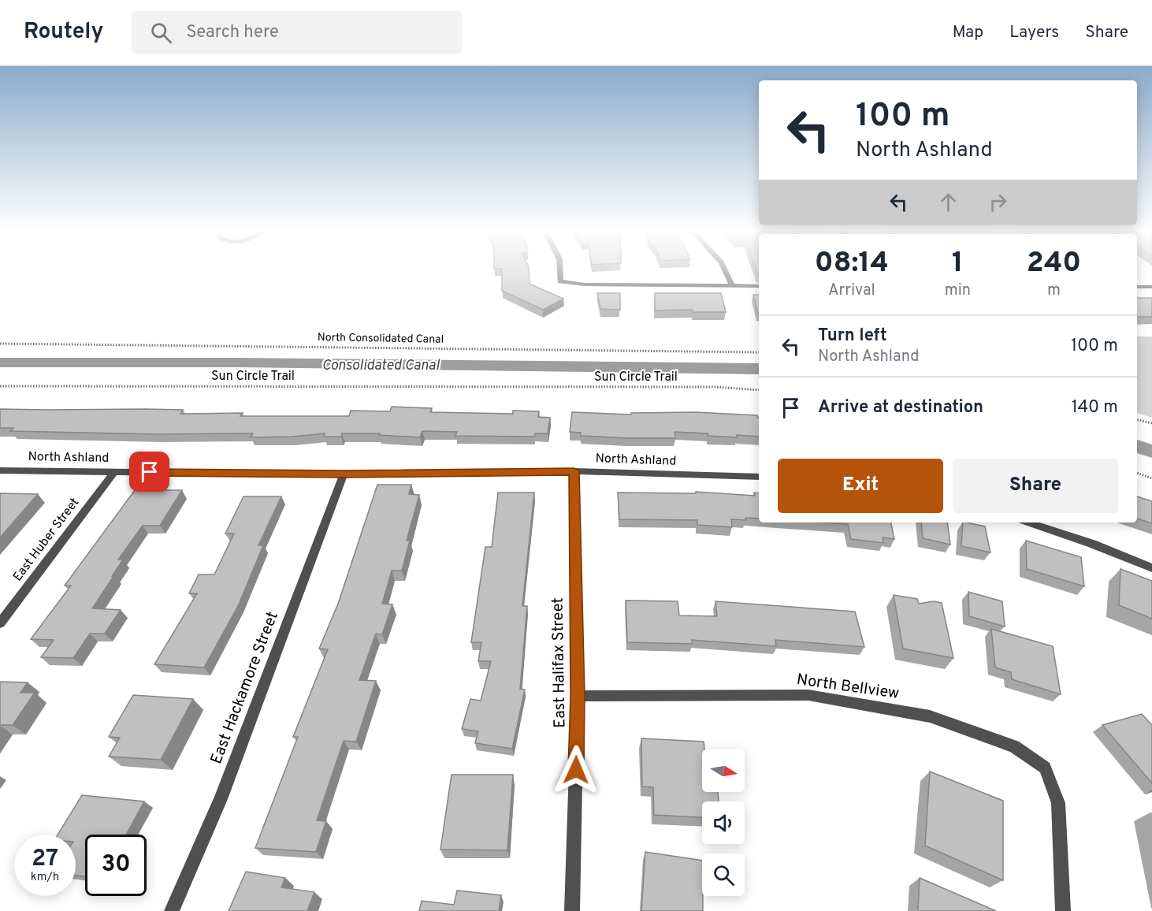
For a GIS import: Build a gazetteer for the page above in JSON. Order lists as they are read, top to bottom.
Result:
{
  "streets": {
    "street": [
      "North Ashland",
      "East Huber Street",
      "East Halifax Street",
      "North Bellview",
      "East Hackamore Street"
    ],
    "path": ["North Consolidated Canal", "Sun Circle Trail"]
  },
  "crossings": [
    ["North Ashland", "East Huber Street"],
    ["North Ashland", "East Halifax Street"],
    ["North Ashland", "East Hackamore Street"],
    ["East Halifax Street", "North Bellview"]
  ],
  "water": ["Consolidated Canal"],
  "north": "right",
  "page": {
    "header": "Routely",
    "search": "Search here",
    "nav": ["Map", "Layers", "Share"],
    "turn": ["100 m", "North Ashland"],
    "eta": [
      "08:14",
      "Arrival",
      "1",
      "min",
      "240",
      "m"
    ],
    "list": [
      {
        "name": "Turn left",
        "note": "North Ashland",
        "value": "100 m"
      },
      {
        "name": "Arrive at destination",
        "value": "140 m"
      }
    ],
    "buttons": ["Exit", "Share"],
    "speed": "27 km/h",
    "limit": "30"
  }
}
